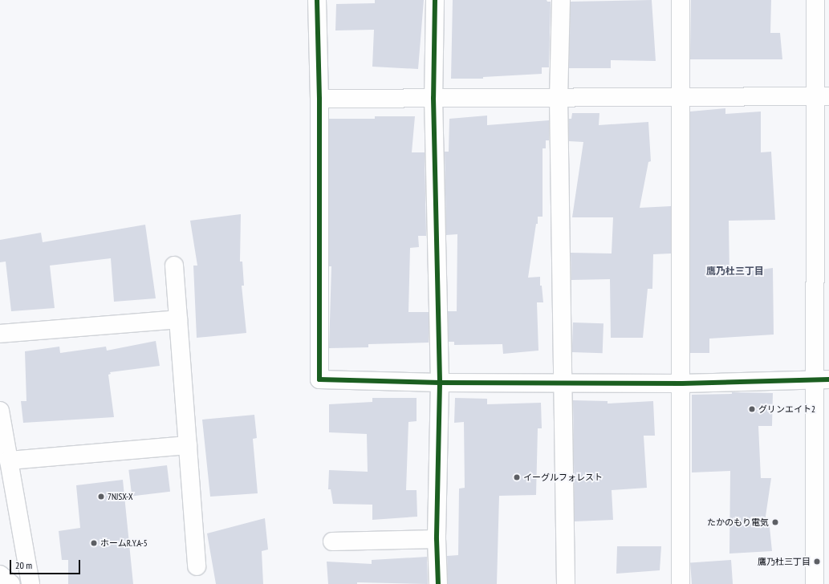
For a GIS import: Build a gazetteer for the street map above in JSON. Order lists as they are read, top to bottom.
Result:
{
  "districts": ["鷹乃杜三丁目"],
  "places": [
    "グリンエイト2",
    "イーグルフォレスト",
    "7NJSX-X",
    "たかのもり電気",
    "ホームR.Y.A-5",
    "鷹乃杜三丁目"
  ],
  "scale_bar": "20 m"
}
